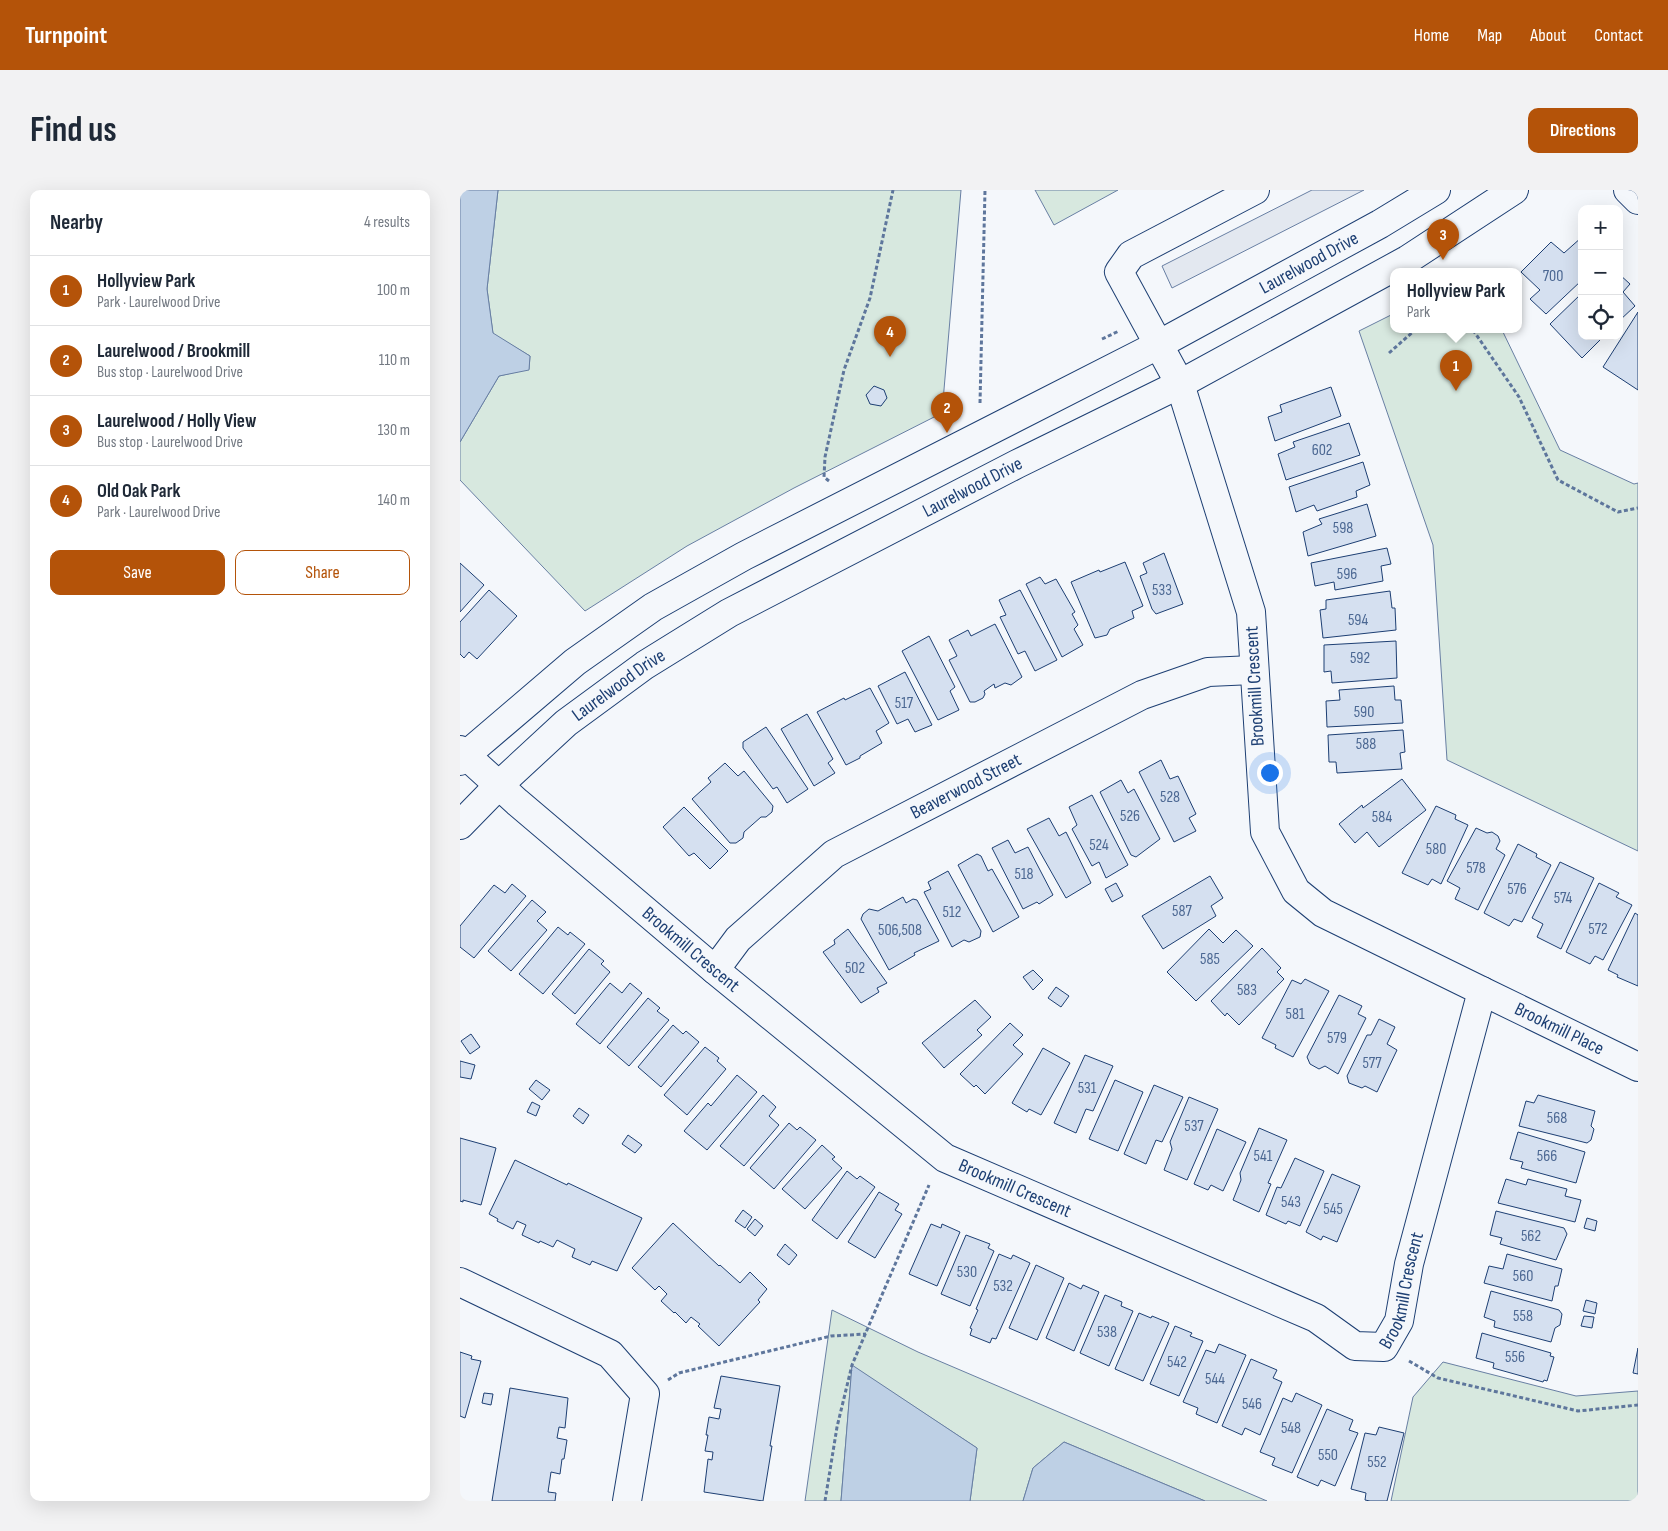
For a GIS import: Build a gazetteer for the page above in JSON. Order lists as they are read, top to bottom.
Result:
{
  "streets": {
    "street": [
      "Laurelwood Drive",
      "Brookmill Crescent",
      "Beaverwood Street",
      "Brookmill Place"
    ]
  },
  "crossings": [
    ["Laurelwood Drive", "Brookmill Crescent"],
    ["Brookmill Crescent", "Beaverwood Street"],
    ["Brookmill Crescent", "Brookmill Place"]
  ],
  "house_numbers": [
    "700",
    "602",
    "598",
    "596",
    "533",
    "594",
    "592",
    "517",
    "590",
    "588",
    "528",
    "526",
    "584",
    "524",
    "580",
    "578",
    "518",
    "576",
    "574",
    "587",
    "512",
    "572",
    "506,508",
    "585",
    "502",
    "583",
    "581",
    "579",
    "577",
    "531",
    "568",
    "537",
    "541",
    "566",
    "543",
    "545",
    "562",
    "530",
    "560",
    "532",
    "558",
    "538",
    "556",
    "542",
    "544",
    "546",
    "548",
    "550",
    "552"
  ],
  "page": {
    "header": "Turnpoint",
    "nav": [
      "Home",
      "Map",
      "About",
      "Contact"
    ],
    "buttons": [
      "Directions",
      ["Save", "Share"]
    ],
    "title": "Find us",
    "heading": ["Nearby", "4 results"],
    "map_buttons": ["+", "−"],
    "pins": [
      "3",
      "4",
      "1",
      "2"
    ],
    "list": [
      {
        "mark": "1",
        "name": "Hollyview Park",
        "note": "Park · Laurelwood Drive",
        "value": "100 m"
      },
      {
        "mark": "2",
        "name": "Laurelwood / Brookmill",
        "note": "Bus stop · Laurelwood Drive",
        "value": "110 m"
      },
      {
        "mark": "3",
        "name": "Laurelwood / Holly View",
        "note": "Bus stop · Laurelwood Drive",
        "value": "130 m"
      },
      {
        "mark": "4",
        "name": "Old Oak Park",
        "note": "Park · Laurelwood Drive",
        "value": "140 m"
      }
    ],
    "popup": ["Hollyview Park", "Park"]
  }
}
